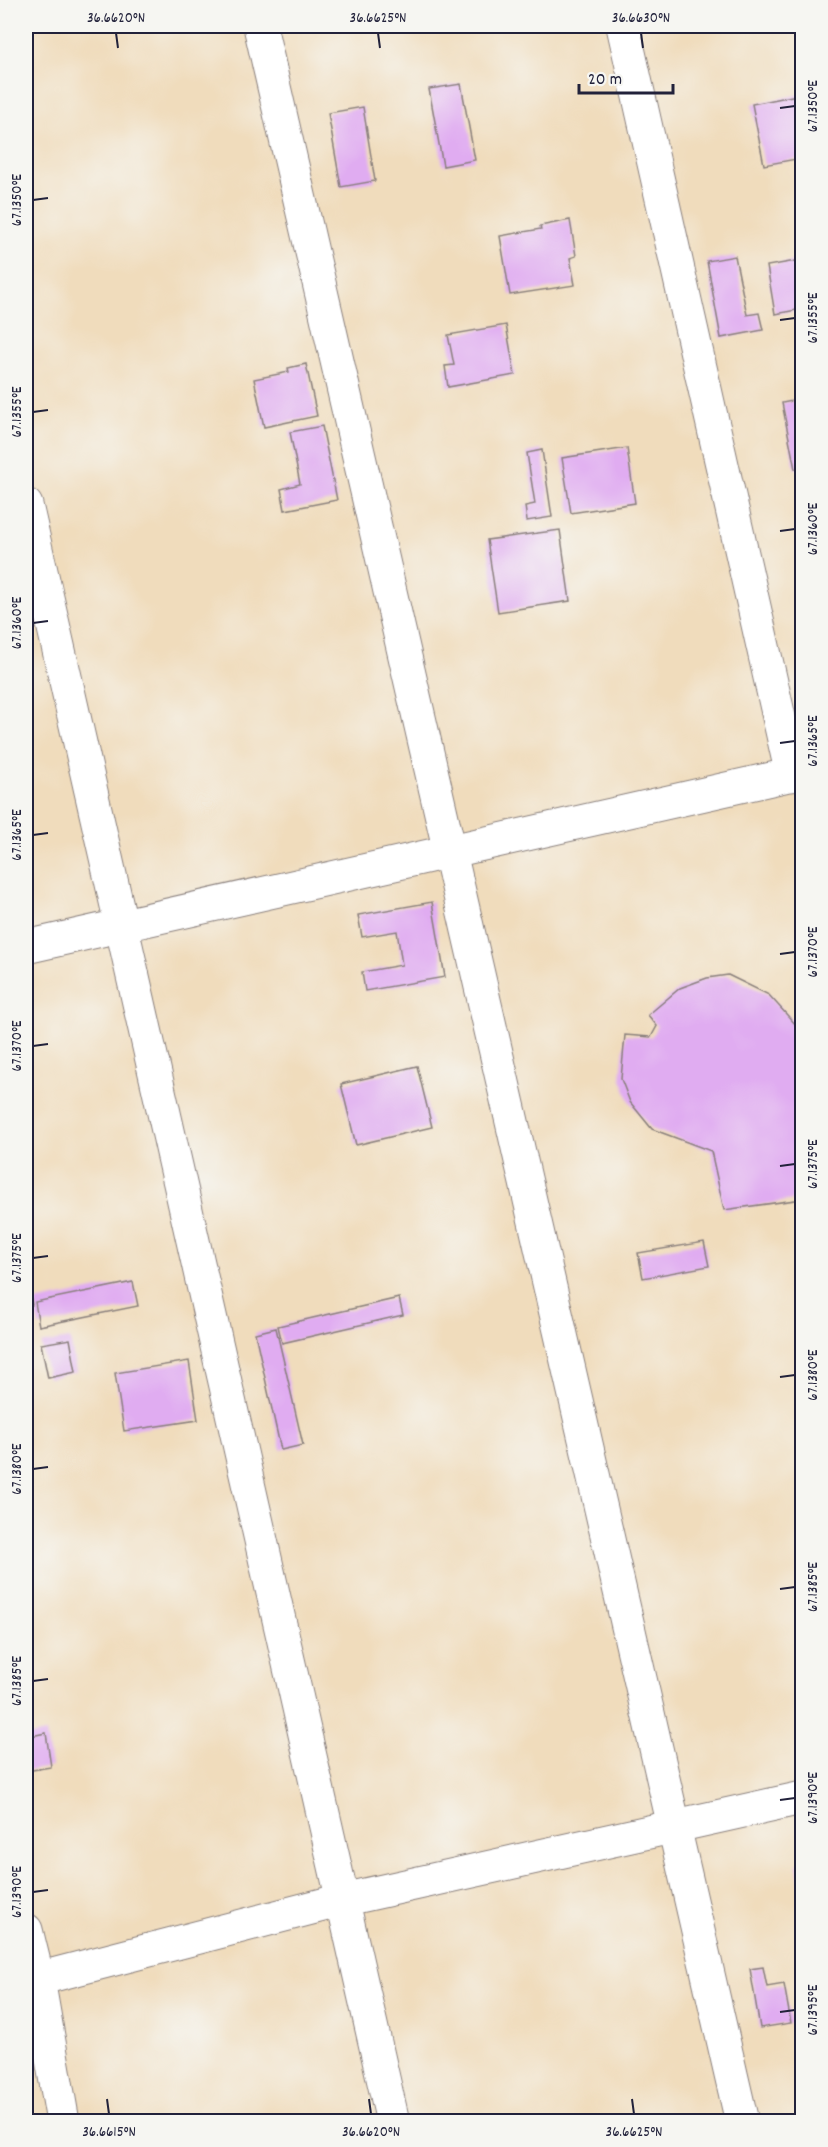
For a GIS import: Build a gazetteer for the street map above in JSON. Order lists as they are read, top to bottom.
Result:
{
  "scale_bar": "20 m",
  "coordinates": [
    "36.6620°N",
    "36.6625°N",
    "36.6630°N",
    "67.1350°E",
    "67.1355°E",
    "67.1360°E",
    "67.1365°E",
    "67.1370°E",
    "67.1375°E",
    "67.1380°E",
    "67.1385°E",
    "67.1390°E",
    "67.1395°E",
    "36.6615°N"
  ]
}
